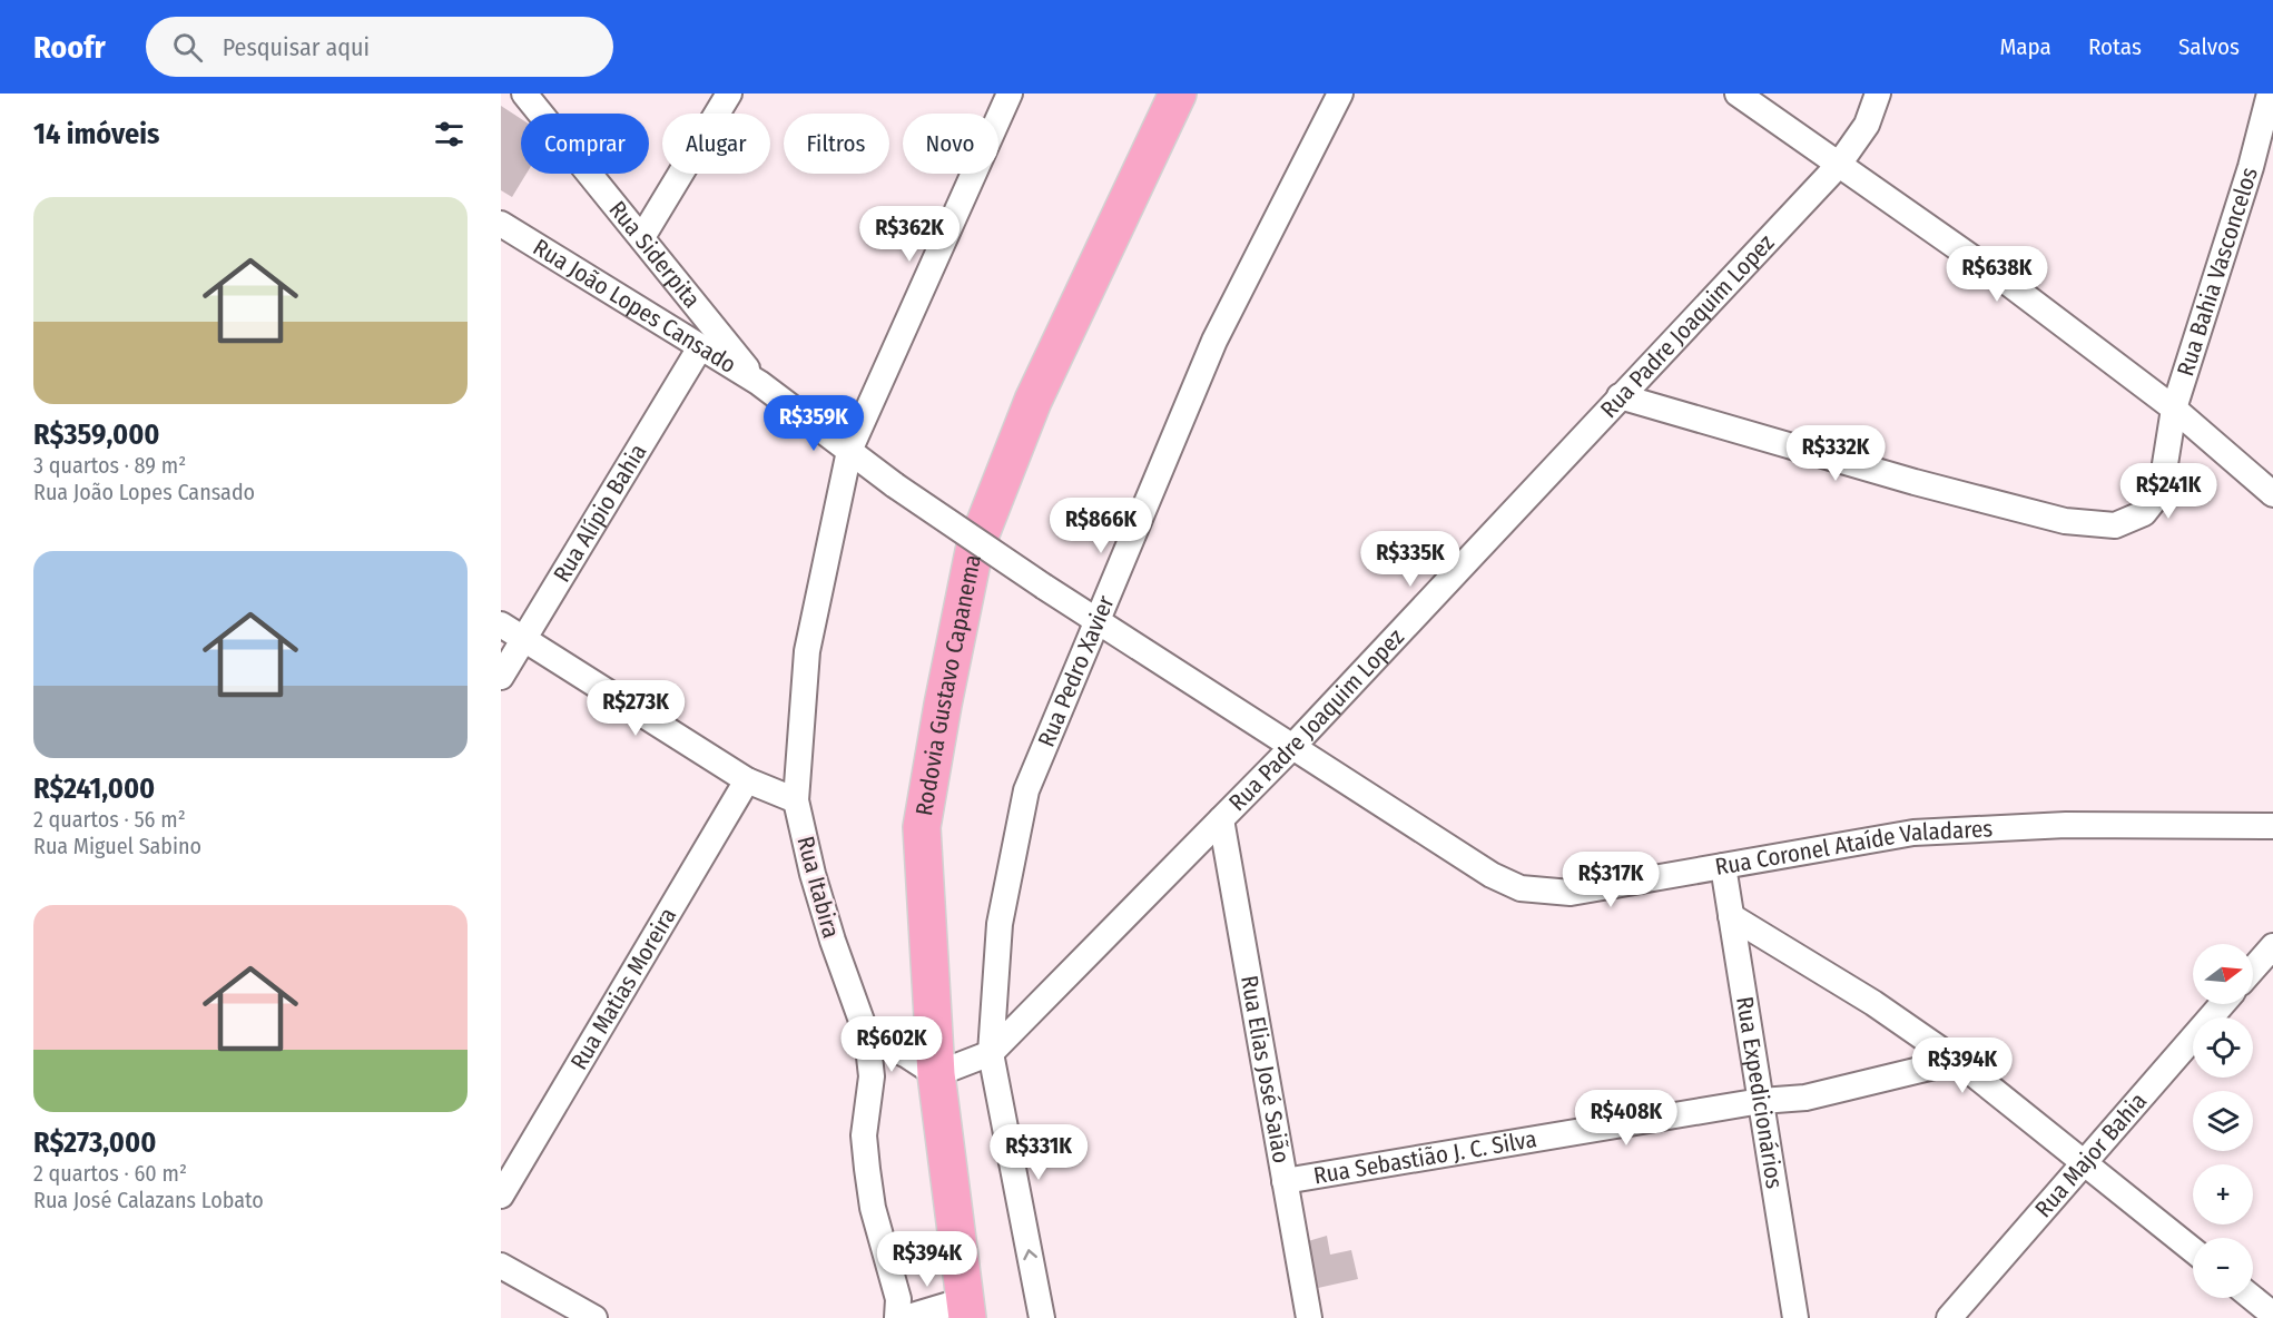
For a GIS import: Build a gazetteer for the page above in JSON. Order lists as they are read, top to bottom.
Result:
{
  "streets": {
    "main road": ["Rodovia Gustavo Capanema"],
    "street": [
      "Rua Siderpita",
      "Rua Bahia Vasconcelos",
      "Rua João Lopes Cansado",
      "Rua Padre Joaquim Lopez",
      "Rua Alípio Bahia",
      "Rua Pedro Xavier",
      "Rua Coronel Ataíde Valadares",
      "Rua Itabira",
      "Rua Matias Moreira",
      "Rua Elias José Saião",
      "Rua Expedicionários",
      "Rua Major Bahia",
      "Rua Sebastião J. C. Silva"
    ]
  },
  "crossings": [
    ["Rua Siderpita", "Rua João Lopes Cansado"],
    ["Rua Bahia Vasconcelos", "Rua Padre Joaquim Lopez"],
    ["Rua João Lopes Cansado", "Rua Alípio Bahia"],
    ["Rua João Lopes Cansado", "Rua Coronel Ataíde Valadares"],
    ["Rua João Lopes Cansado", "Rua Itabira"],
    ["Rua Padre Joaquim Lopez", "Rua Pedro Xavier"],
    ["Rua Padre Joaquim Lopez", "Rodovia Gustavo Capanema"],
    ["Rua Padre Joaquim Lopez", "Rua Coronel Ataíde Valadares"],
    ["Rua Padre Joaquim Lopez", "Rua Elias José Saião"],
    ["Rua Pedro Xavier", "Rua Coronel Ataíde Valadares"],
    ["Rua Coronel Ataíde Valadares", "Rua Expedicionários"],
    ["Rua Elias José Saião", "Rua Sebastião J. C. Silva"],
    ["Rua Expedicionários", "Rua Sebastião J. C. Silva"]
  ],
  "north": "right",
  "page": {
    "header": "Roofr",
    "search": "Pesquisar aqui",
    "nav": ["Mapa", "Rotas", "Salvos"],
    "heading": "14 imóveis",
    "chip": [
      "Comprar",
      "Alugar",
      "Filtros",
      "Novo"
    ],
    "list": [
      {
        "name": "R$359,000",
        "note": "3 quartos · 89 m² · Rua João Lopes Cansado"
      },
      {
        "name": "R$241,000",
        "note": "2 quartos · 56 m² · Rua Miguel Sabino"
      },
      {
        "name": "R$273,000",
        "note": "2 quartos · 60 m² · Rua José Calazans Lobato"
      }
    ],
    "price": [
      "R$362K",
      "R$638K",
      "R$359K",
      "R$332K",
      "R$241K",
      "R$866K",
      "R$335K",
      "R$273K",
      "R$317K",
      "R$602K",
      "R$394K",
      "R$408K",
      "R$331K",
      "R$394K"
    ],
    "map_buttons": ["+", "−"]
  }
}
